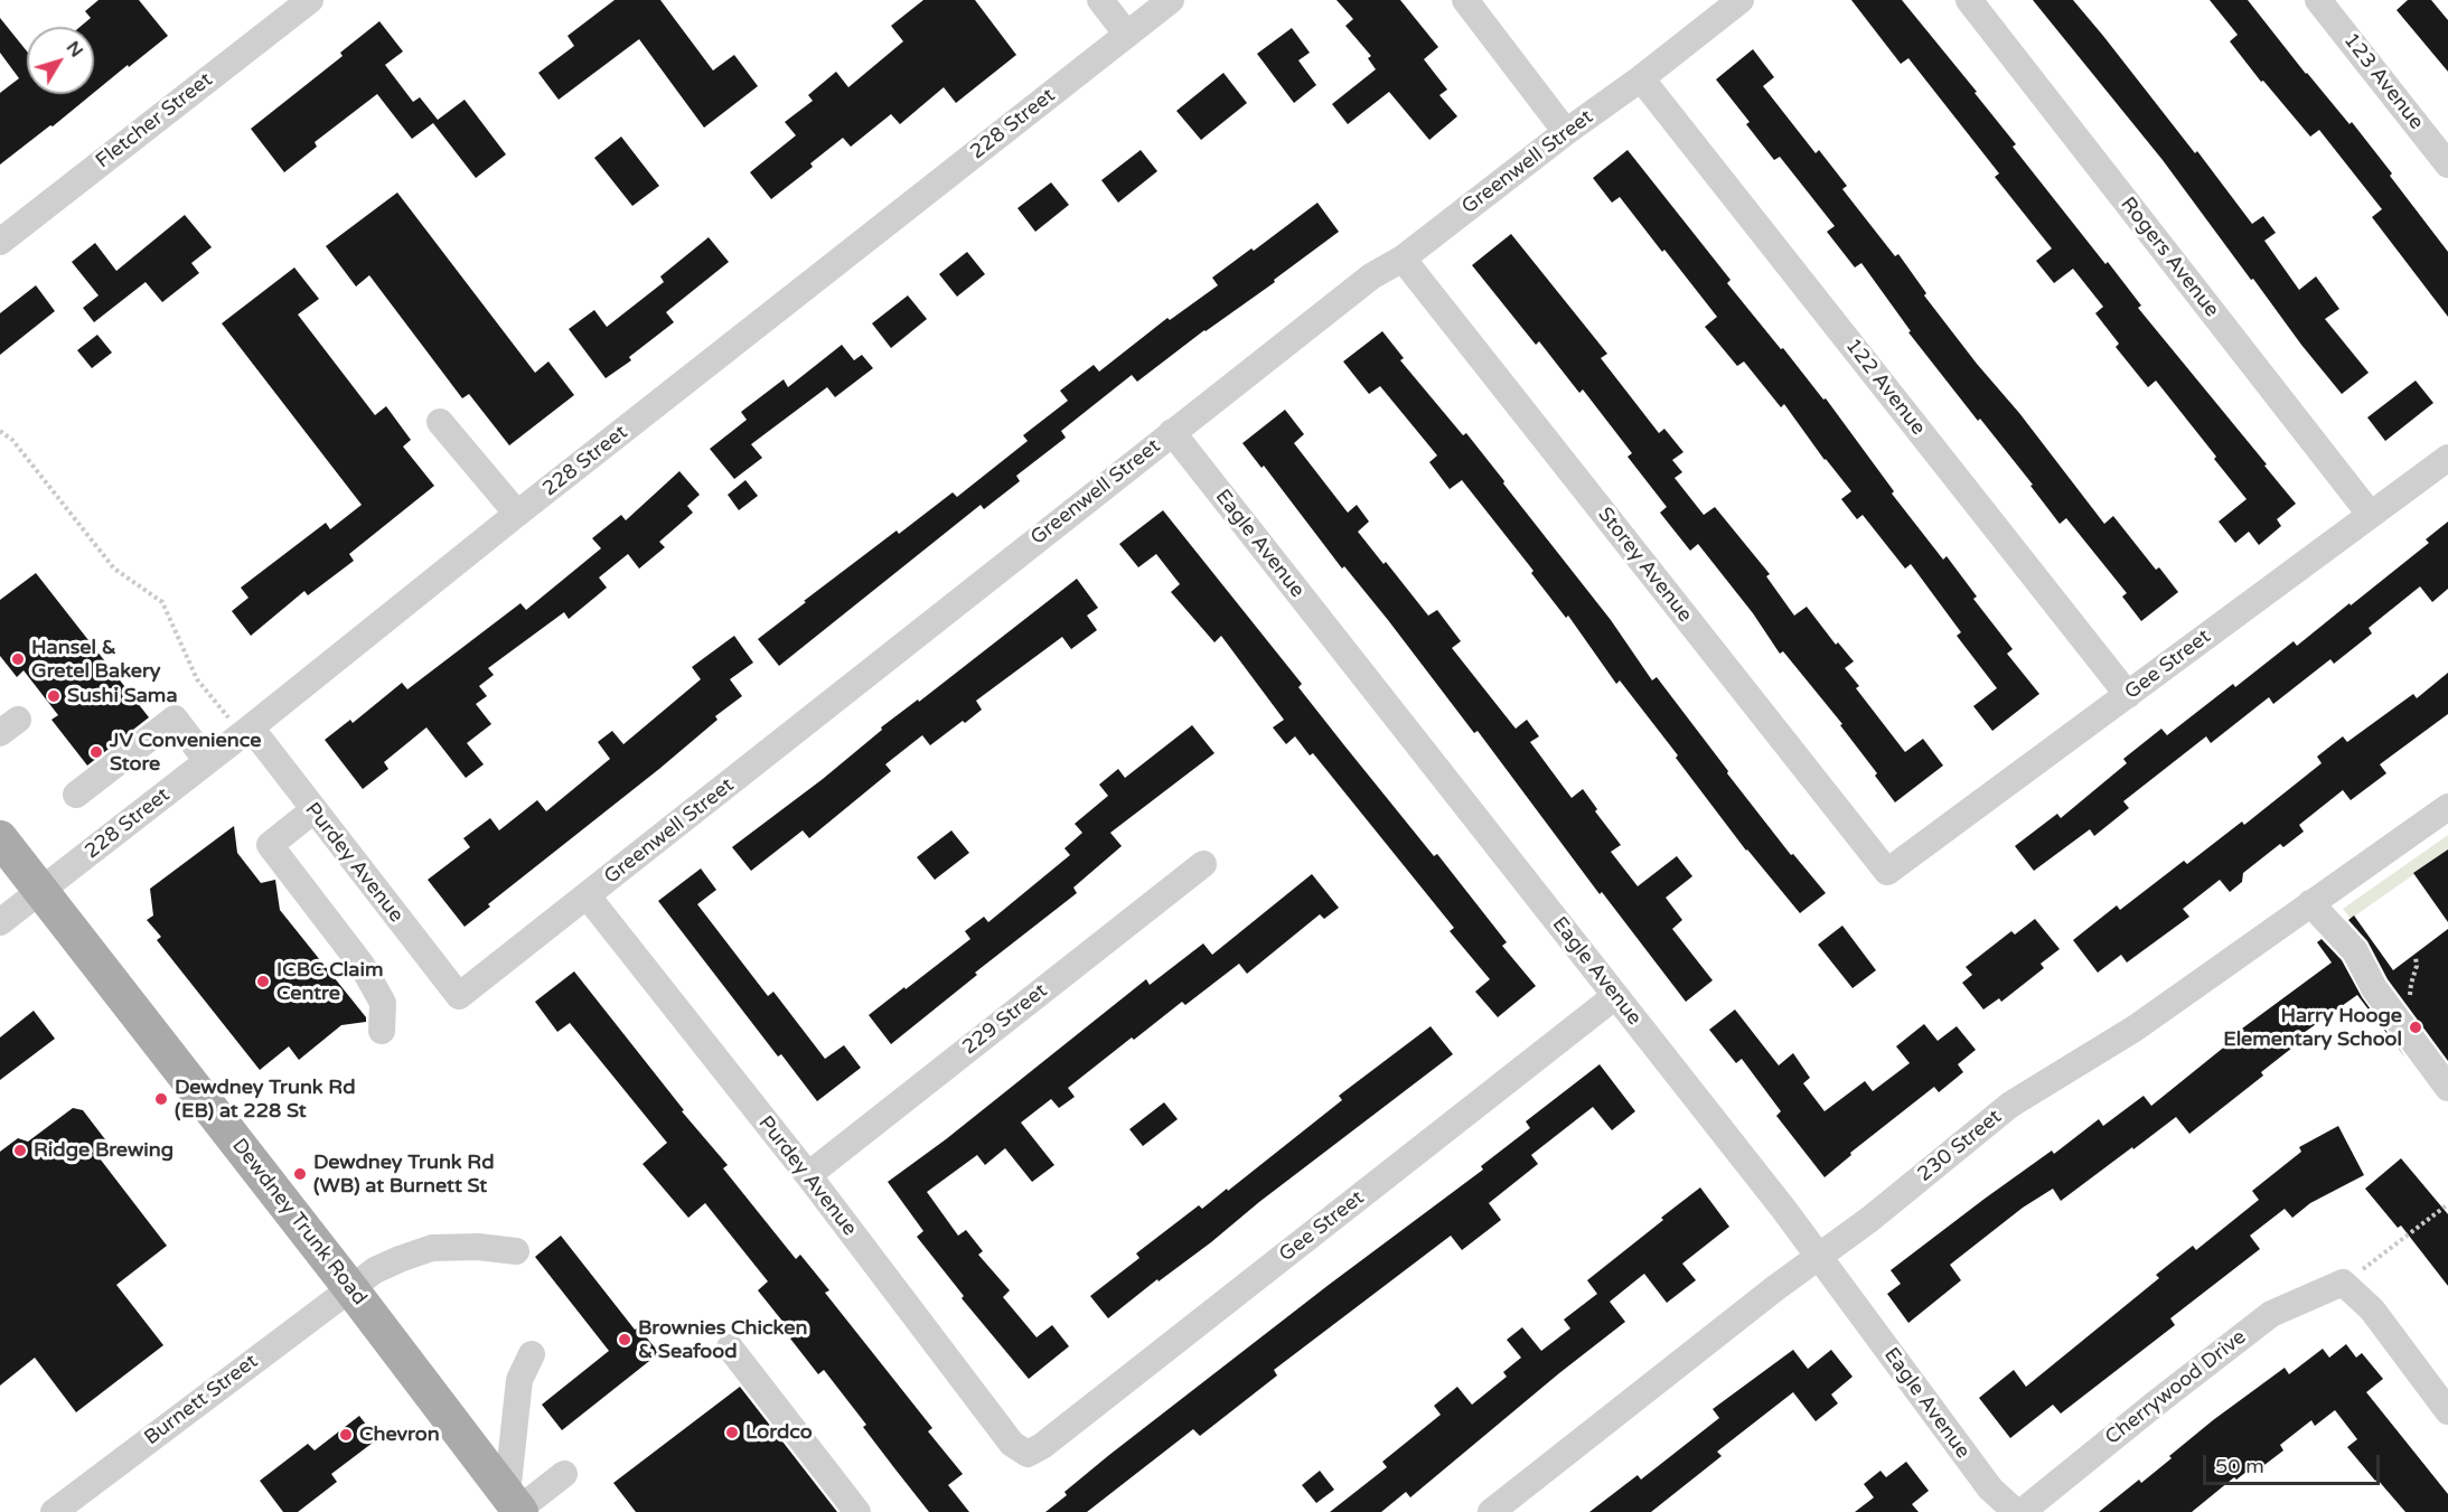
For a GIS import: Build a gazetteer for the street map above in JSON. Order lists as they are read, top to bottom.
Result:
{
  "streets": {
    "main road": ["Dewdney Trunk Road"],
    "street": [
      "123 Avenue",
      "Fletcher Street",
      "228 Street",
      "Greenwell Street",
      "Rogers Avenue",
      "122 Avenue",
      "Eagle Avenue",
      "Storey Avenue",
      "Gee Street",
      "Purdey Avenue",
      "229 Street",
      "230 Street",
      "Cherrywood Drive",
      "Burnett Street"
    ]
  },
  "crossings": [
    ["228 Street", "Purdey Avenue"],
    ["228 Street", "Dewdney Trunk Road"],
    ["Greenwell Street", "122 Avenue"],
    ["Greenwell Street", "Eagle Avenue"],
    ["Greenwell Street", "Storey Avenue"],
    ["Greenwell Street", "Purdey Avenue"],
    ["Rogers Avenue", "Gee Street"],
    ["122 Avenue", "Gee Street"],
    ["Eagle Avenue", "Gee Street"],
    ["Eagle Avenue", "230 Street"],
    ["Eagle Avenue", "Cherrywood Drive"],
    ["Storey Avenue", "Gee Street"],
    ["Gee Street", "Purdey Avenue"],
    ["Purdey Avenue", "229 Street"],
    ["Dewdney Trunk Road", "Burnett Street"]
  ],
  "places": [
    "Hansel & Gretel Bakery",
    "Sushi Sama",
    "JV Convenience Store",
    "ICBC Claim Centre",
    "Harry Hooge Elementary School",
    "Dewdney Trunk Rd (EB) at 228 St",
    "Ridge Brewing",
    "Dewdney Trunk Rd (WB) at Burnett St",
    "Brownies Chicken & Seafood",
    "Lordco",
    "Chevron"
  ],
  "scale_bar": "50 m",
  "north": "top right"
}
